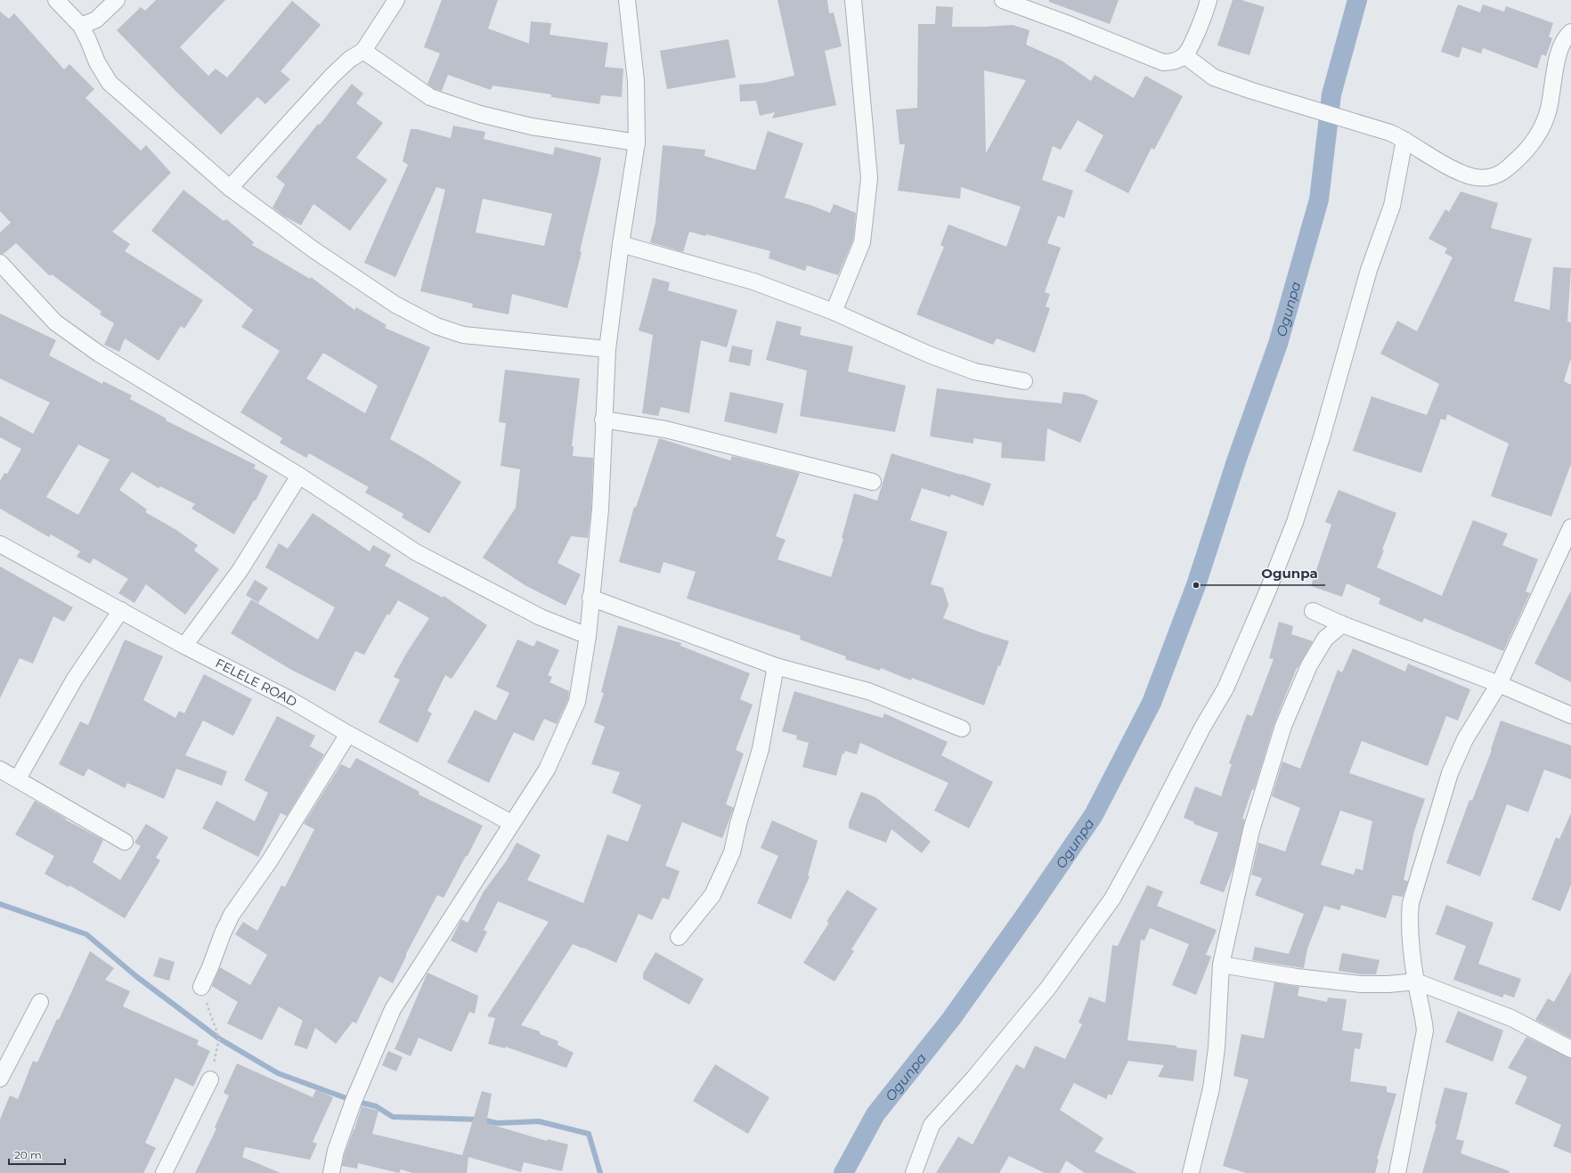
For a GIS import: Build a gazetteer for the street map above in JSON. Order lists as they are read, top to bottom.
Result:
{
  "streets": {
    "street": ["FELELE ROAD"]
  },
  "water": ["Ogunpa"],
  "places": ["Ogunpa"],
  "scale_bar": "20 m"
}
